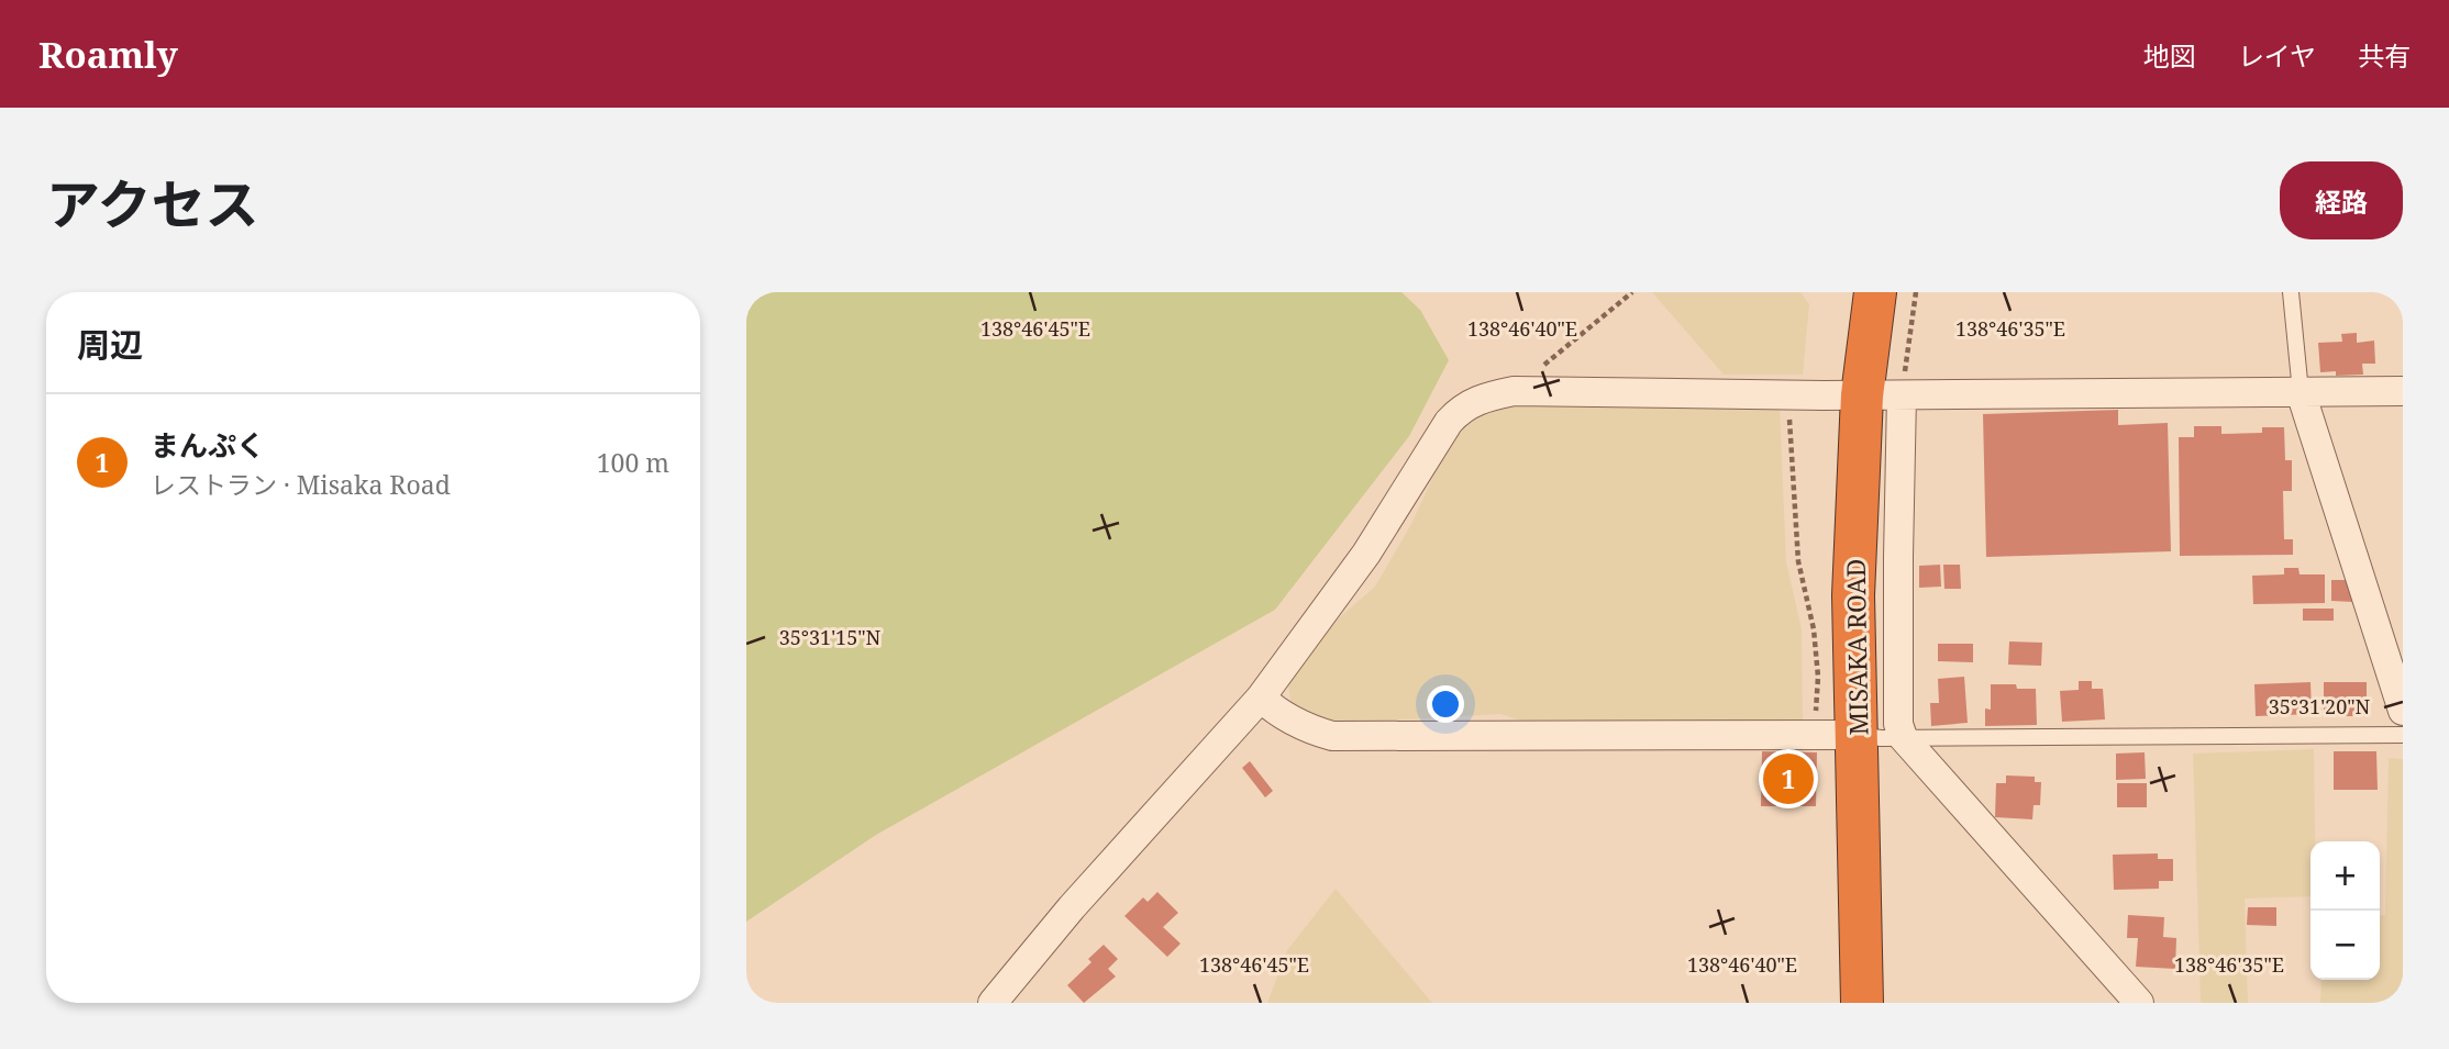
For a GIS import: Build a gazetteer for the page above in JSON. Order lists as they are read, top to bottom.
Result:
{
  "streets": {
    "highway": ["MISAKA ROAD"]
  },
  "page": {
    "header": "Roamly",
    "nav": ["地図", "レイヤ", "共有"],
    "title": "アクセス",
    "buttons": "経路",
    "heading": "周辺",
    "list": [
      {
        "mark": "1",
        "name": "まんぷく",
        "note": "レストラン · Misaka Road",
        "value": "100 m"
      }
    ],
    "pins": "1",
    "map_buttons": ["+", "−"]
  },
  "coordinates": [
    "138°46'45\"E",
    "138°46'40\"E",
    "138°46'35\"E",
    "35°31'15\"N",
    "35°31'20\"N"
  ]
}
